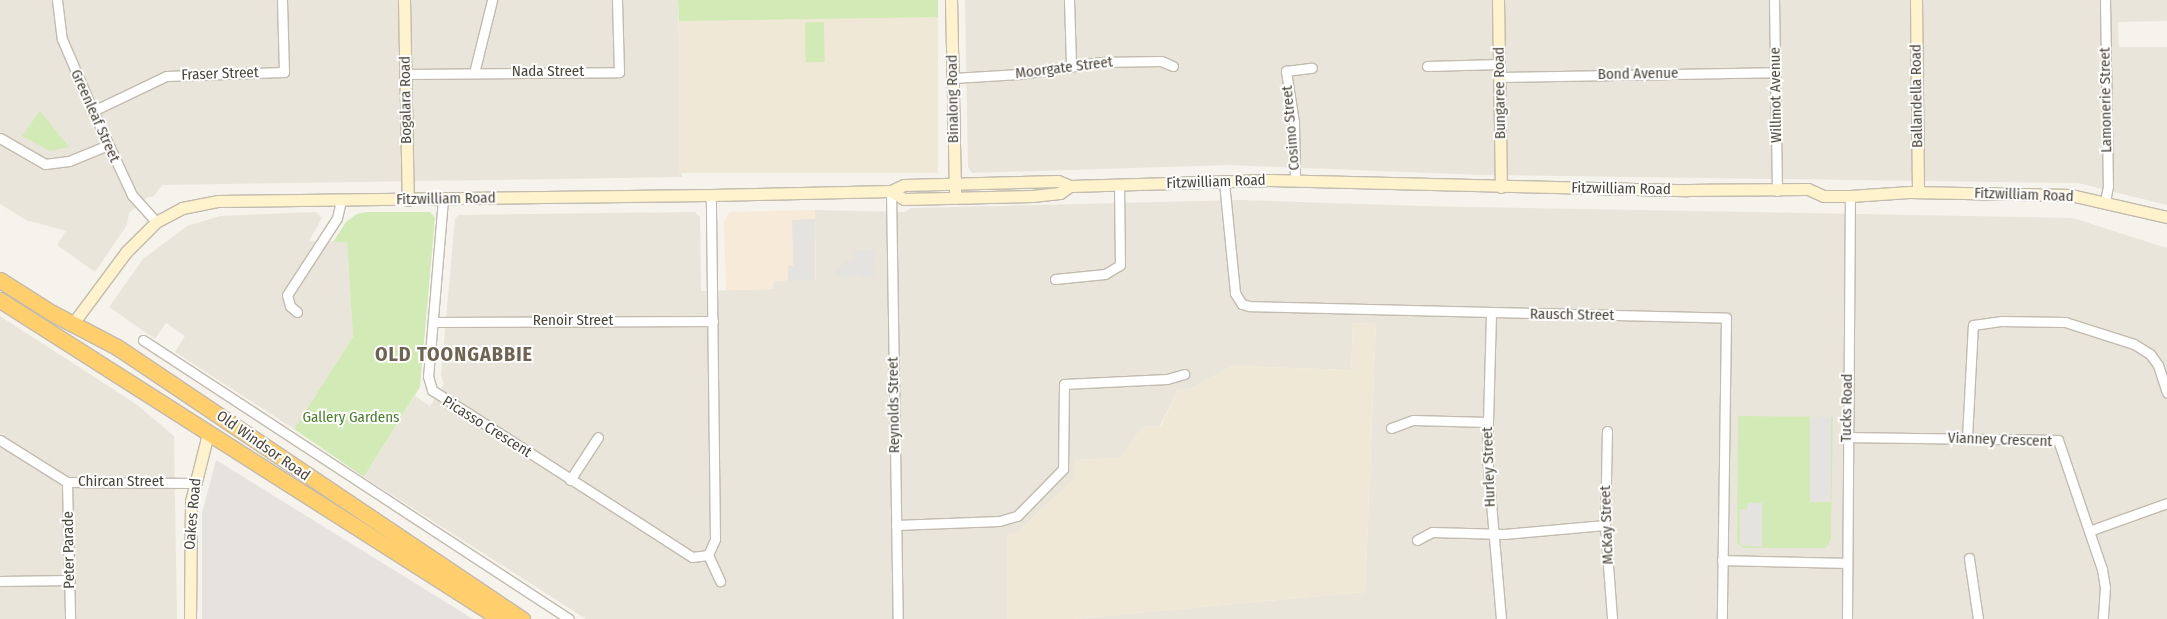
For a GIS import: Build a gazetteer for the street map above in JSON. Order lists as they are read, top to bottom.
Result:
{
  "streets": {
    "highway": ["Fitzwilliam Road", "Old Windsor Road", "Oakes Road"],
    "main road": [
      "Bungaree Road",
      "Ballandella Road",
      "Binalong Road",
      "Bogalara Road"
    ],
    "street": [
      "Moorgate Street",
      "Nada Street",
      "Fraser Street",
      "Bond Avenue",
      "Willmot Avenue",
      "Lamonerie Street",
      "Greenleaf Street",
      "Cosimo Street",
      "Rausch Street",
      "Renoir Street",
      "Reynolds Street",
      "Tucks Road",
      "Picasso Crescent",
      "Vianney Crescent",
      "Hurley Street",
      "Chircan Street",
      "McKay Street",
      "Peter Parade"
    ]
  },
  "crossings": [
    ["Moorgate Street", "Binalong Road"],
    ["Nada Street", "Bogalara Road"],
    ["Fraser Street", "Greenleaf Street"],
    ["Bond Avenue", "Bungaree Road"],
    ["Bond Avenue", "Willmot Avenue"],
    ["Bungaree Road", "Fitzwilliam Road"],
    ["Willmot Avenue", "Fitzwilliam Road"],
    ["Ballandella Road", "Fitzwilliam Road"],
    ["Binalong Road", "Fitzwilliam Road"],
    ["Bogalara Road", "Fitzwilliam Road"],
    ["Lamonerie Street", "Fitzwilliam Road"],
    ["Greenleaf Street", "Fitzwilliam Road"],
    ["Cosimo Street", "Fitzwilliam Road"],
    ["Fitzwilliam Road", "Rausch Street"],
    ["Fitzwilliam Road", "Reynolds Street"],
    ["Fitzwilliam Road", "Tucks Road"],
    ["Fitzwilliam Road", "Picasso Crescent"],
    ["Fitzwilliam Road", "Old Windsor Road"],
    ["Rausch Street", "Hurley Street"],
    ["Renoir Street", "Picasso Crescent"],
    ["Tucks Road", "Vianney Crescent"],
    ["Old Windsor Road", "Oakes Road"],
    ["Chircan Street", "Oakes Road"],
    ["Chircan Street", "Peter Parade"]
  ],
  "districts": ["OLD TOONGABBIE"],
  "parks": ["Gallery Gardens"]
}
